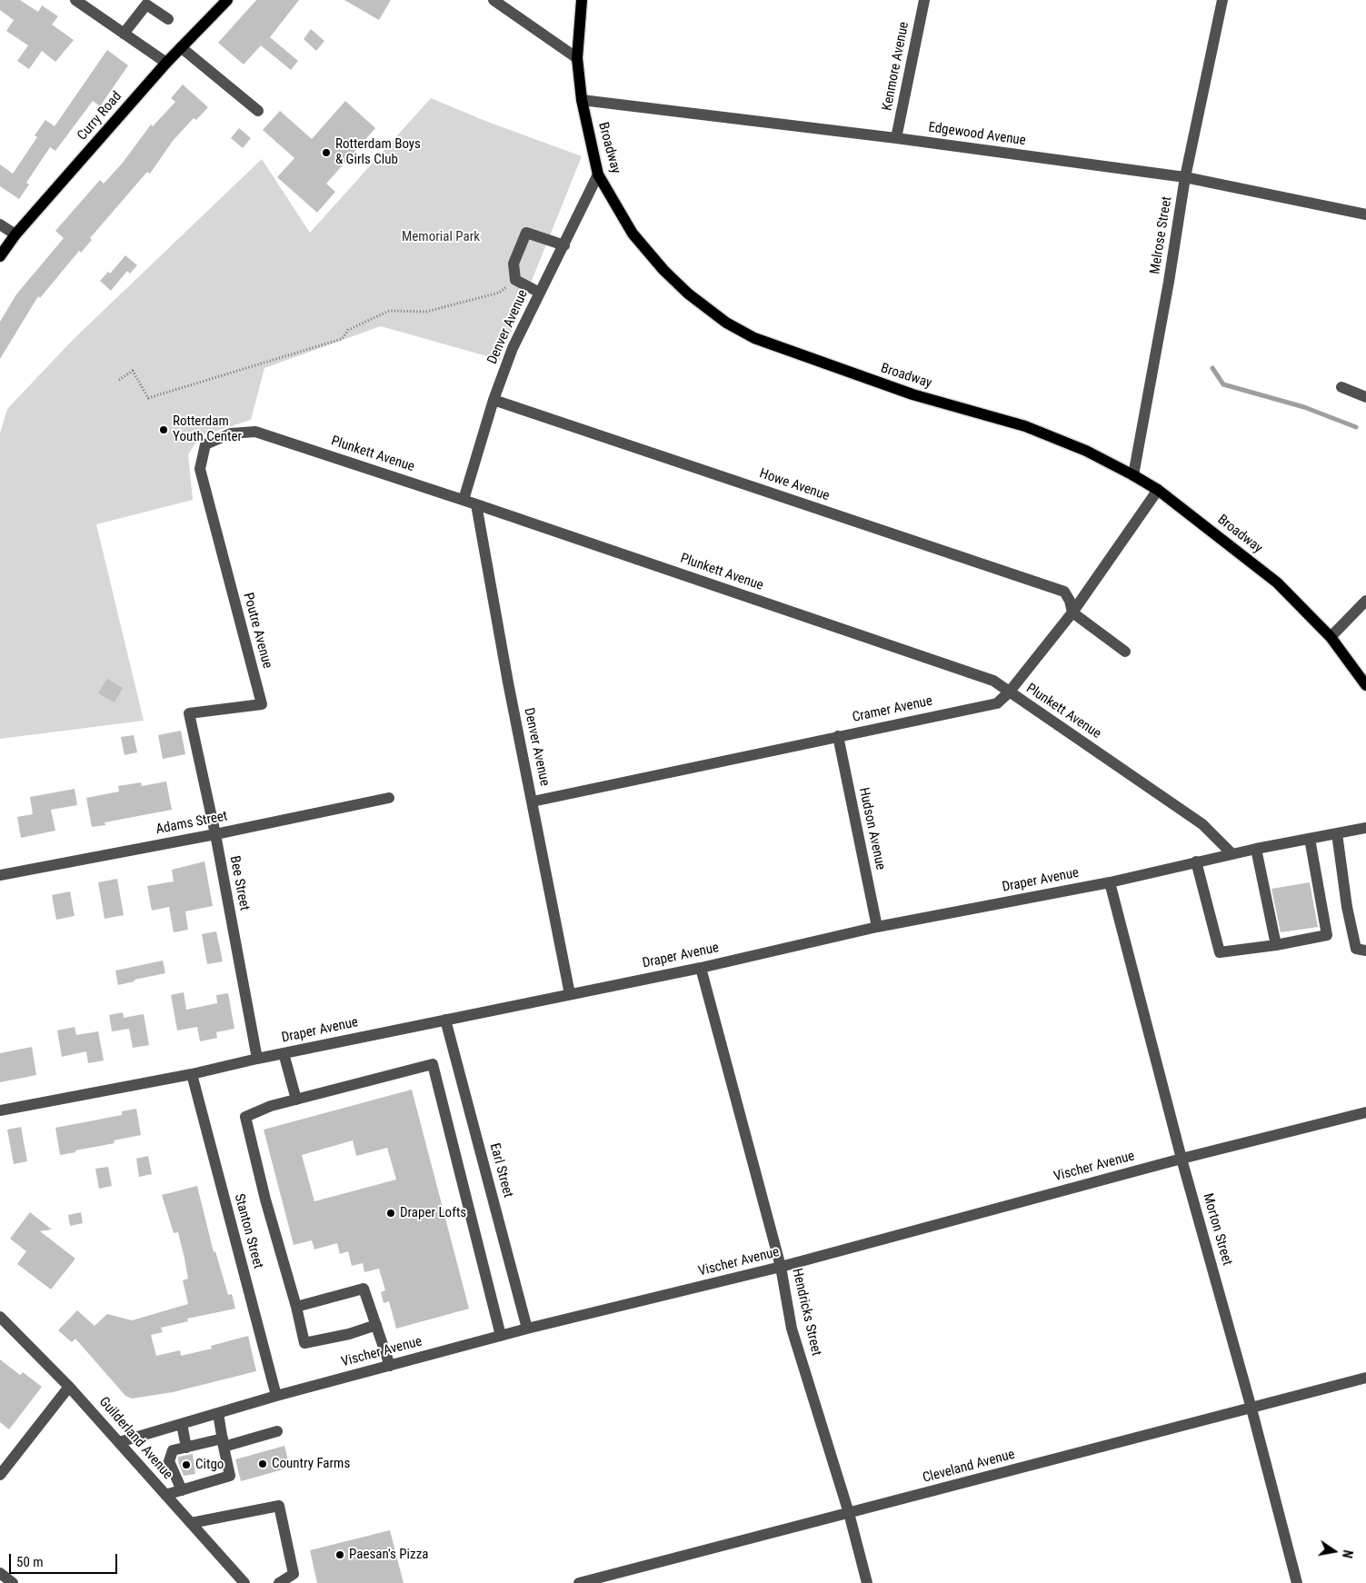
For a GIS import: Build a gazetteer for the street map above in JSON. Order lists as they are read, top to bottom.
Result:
{
  "streets": {
    "main road": ["Curry Road", "Broadway"],
    "street": [
      "Kenmore Avenue",
      "Edgewood Avenue",
      "Melrose Street",
      "Denver Avenue",
      "Plunkett Avenue",
      "Howe Avenue",
      "Poutre Avenue",
      "Cramer Avenue",
      "Adams Street",
      "Hudson Avenue",
      "Draper Avenue",
      "Bee Street",
      "Vischer Avenue",
      "Earl Street",
      "Morton Street",
      "Stanton Street",
      "Hendricks Street",
      "Guilderland Avenue",
      "Cleveland Avenue"
    ]
  },
  "crossings": [
    ["Kenmore Avenue", "Edgewood Avenue"],
    ["Edgewood Avenue", "Broadway"],
    ["Edgewood Avenue", "Melrose Street"],
    ["Broadway", "Melrose Street"],
    ["Broadway", "Denver Avenue"],
    ["Broadway", "Cramer Avenue"],
    ["Denver Avenue", "Plunkett Avenue"],
    ["Denver Avenue", "Howe Avenue"],
    ["Denver Avenue", "Cramer Avenue"],
    ["Denver Avenue", "Draper Avenue"],
    ["Plunkett Avenue", "Poutre Avenue"],
    ["Plunkett Avenue", "Cramer Avenue"],
    ["Plunkett Avenue", "Draper Avenue"],
    ["Howe Avenue", "Cramer Avenue"],
    ["Poutre Avenue", "Bee Street"],
    ["Cramer Avenue", "Hudson Avenue"],
    ["Adams Street", "Bee Street"],
    ["Hudson Avenue", "Draper Avenue"],
    ["Draper Avenue", "Bee Street"],
    ["Draper Avenue", "Earl Street"],
    ["Draper Avenue", "Morton Street"],
    ["Draper Avenue", "Stanton Street"],
    ["Draper Avenue", "Hendricks Street"],
    ["Vischer Avenue", "Earl Street"],
    ["Vischer Avenue", "Morton Street"],
    ["Vischer Avenue", "Stanton Street"],
    ["Vischer Avenue", "Hendricks Street"],
    ["Vischer Avenue", "Guilderland Avenue"],
    ["Morton Street", "Cleveland Avenue"],
    ["Hendricks Street", "Cleveland Avenue"]
  ],
  "parks": ["Memorial Park"],
  "places": [
    "Rotterdam Boys & Girls Club",
    "Rotterdam Youth Center",
    "Draper Lofts",
    "Country Farms",
    "Citgo",
    "Paesan's Pizza"
  ],
  "scale_bar": "50 m",
  "north": "right"
}
